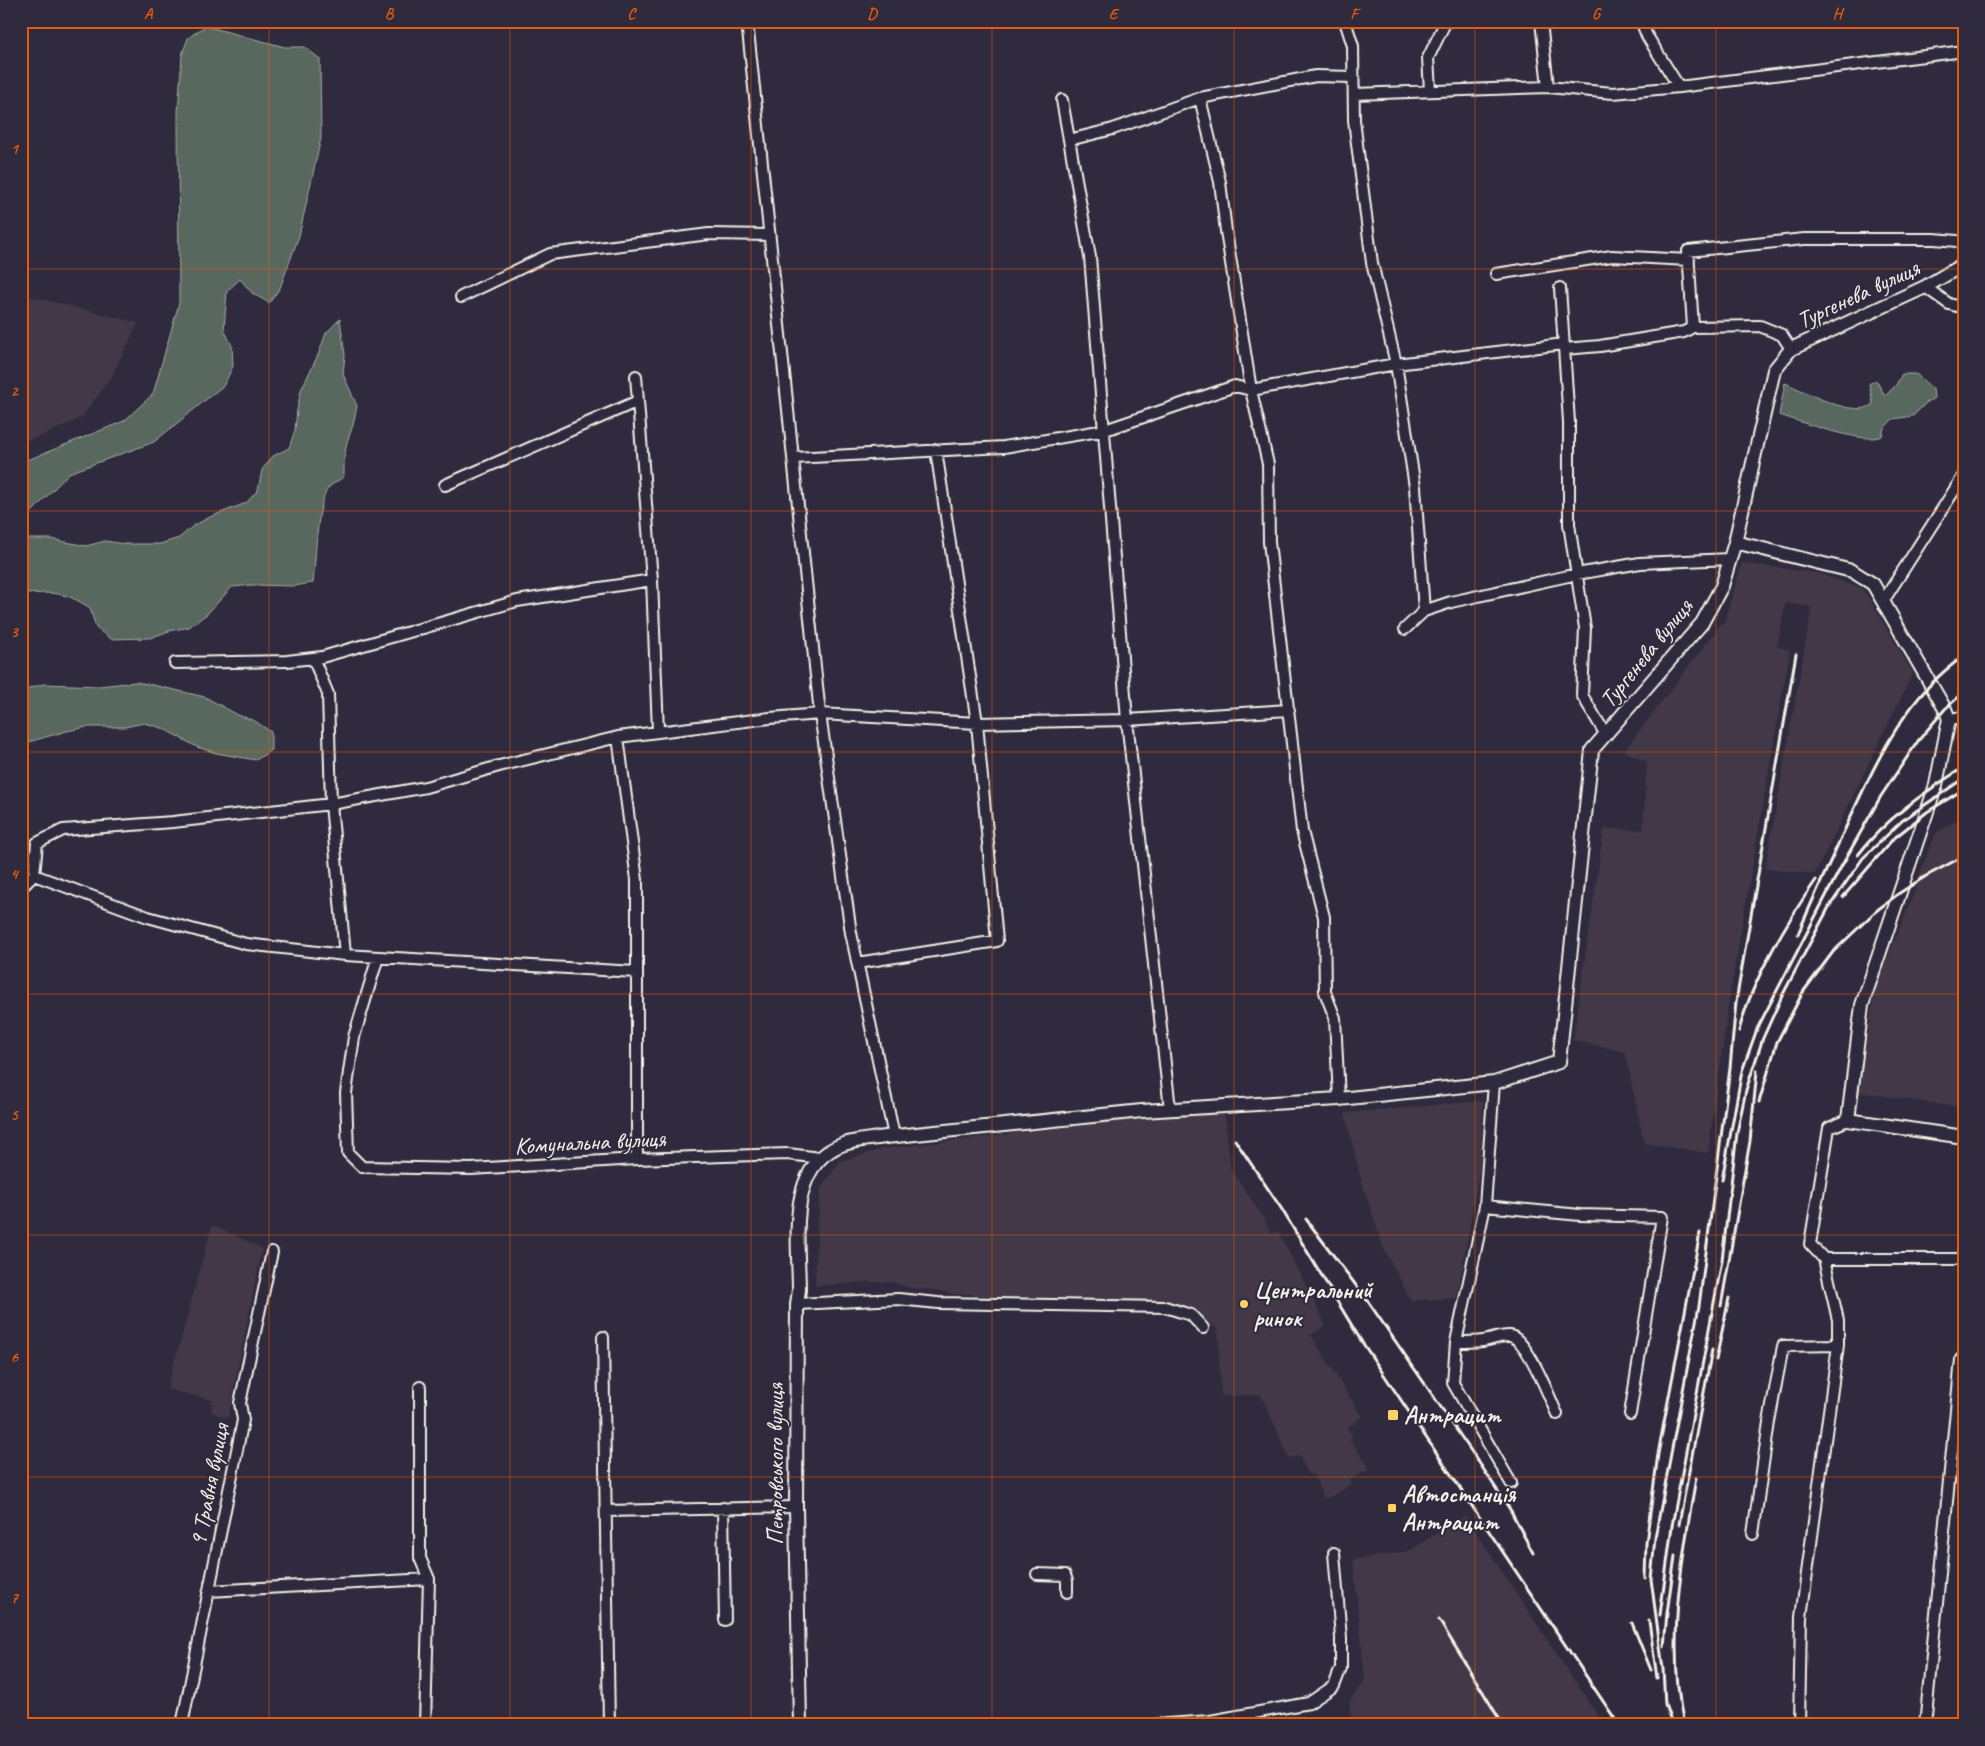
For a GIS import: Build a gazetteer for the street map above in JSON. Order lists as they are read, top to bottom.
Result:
{
  "streets": {
    "street": [
      "Тургенева вулиця",
      "Комунальна вулиця",
      "Петровського вулиця",
      "9 Травня вулиця"
    ]
  },
  "crossings": [
    ["Комунальна вулиця", "Петровського вулиця"]
  ],
  "places": {
    "other": ["Центральний ринок"],
    "transit": ["Антрацит", "Автостанція Антрацит"]
  },
  "grid": {
    "columns": [
      "A",
      "B",
      "C",
      "D",
      "E",
      "F",
      "G",
      "H"
    ],
    "rows": [
      "1",
      "2",
      "3",
      "4",
      "5",
      "6",
      "7"
    ]
  }
}
